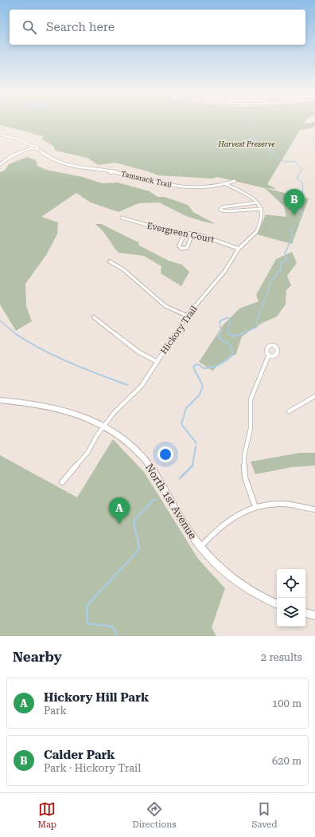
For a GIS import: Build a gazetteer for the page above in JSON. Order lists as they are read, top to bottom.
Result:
{
  "streets": {
    "main road": ["North 1st Avenue"],
    "street": ["Tamarack Trail", "Evergreen Court", "Hickory Trail"]
  },
  "crossings": [
    ["Evergreen Court", "Hickory Trail"],
    ["Hickory Trail", "North 1st Avenue"]
  ],
  "parks": ["Harvest Preserve"],
  "page": {
    "search": "Search here",
    "pins": ["B", "A"],
    "heading": ["Nearby", "2 results"],
    "list": [
      {
        "mark": "A",
        "name": "Hickory Hill Park",
        "note": "Park",
        "value": "100 m"
      },
      {
        "mark": "B",
        "name": "Calder Park",
        "note": "Park · Hickory Trail",
        "value": "620 m"
      }
    ],
    "nav": ["Map", "Directions", "Saved"]
  }
}
